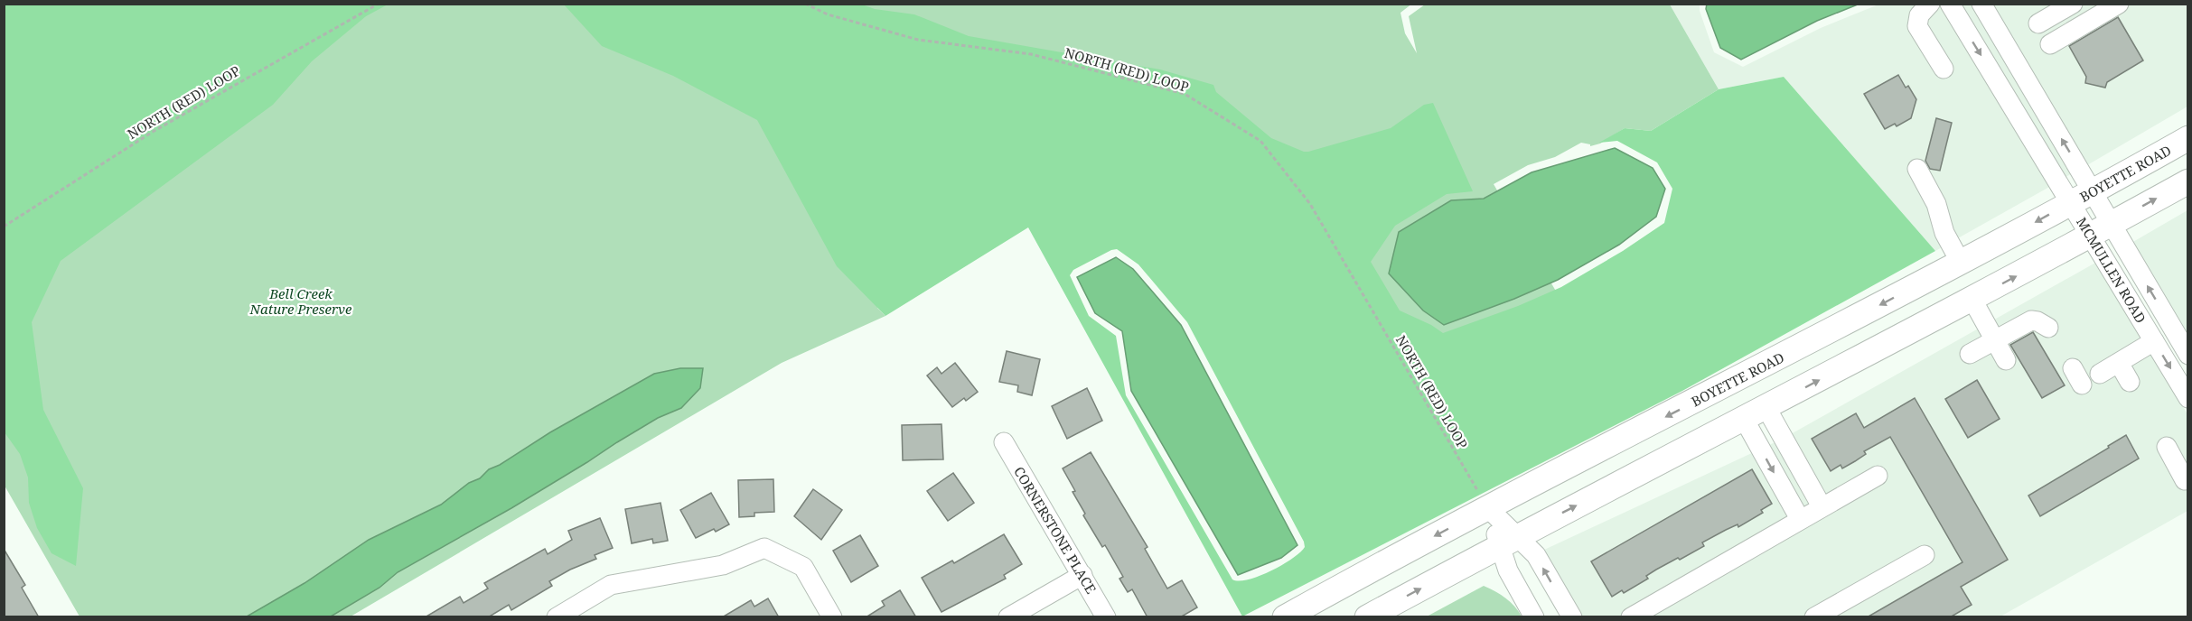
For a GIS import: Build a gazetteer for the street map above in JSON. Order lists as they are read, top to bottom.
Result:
{
  "streets": {
    "main road": ["BOYETTE ROAD"],
    "street": ["MCMULLEN ROAD", "CORNERSTONE PLACE"],
    "path": ["NORTH (RED) LOOP"]
  },
  "crossings": [
    ["BOYETTE ROAD", "MCMULLEN ROAD"]
  ],
  "parks": ["Bell Creek Nature Preserve"]
}
